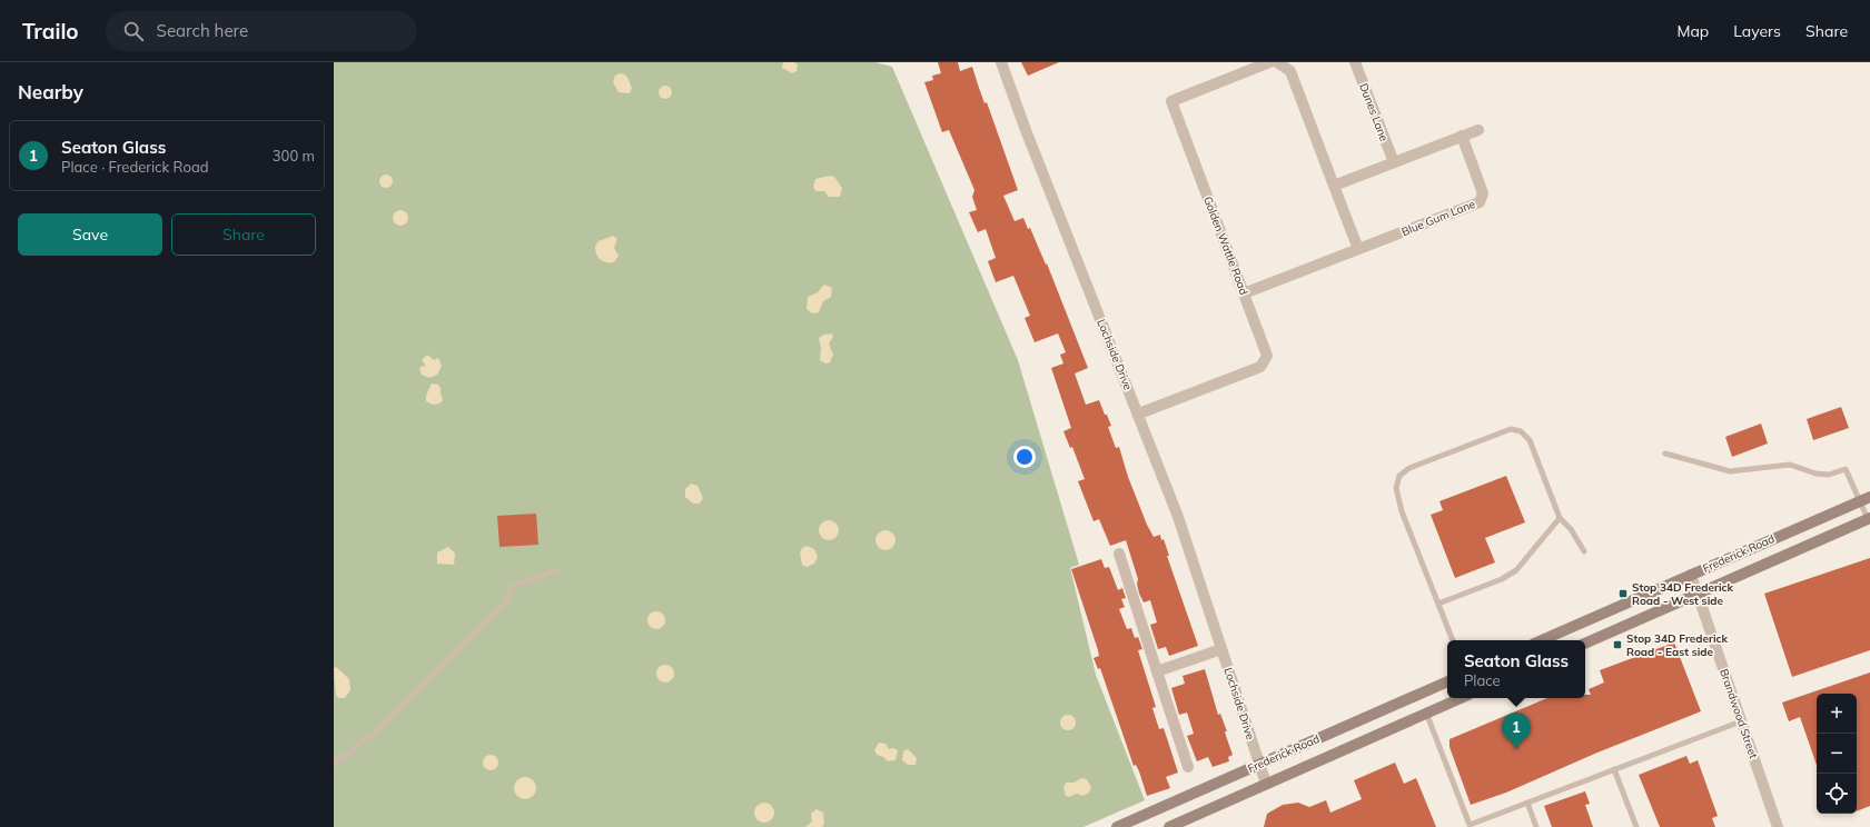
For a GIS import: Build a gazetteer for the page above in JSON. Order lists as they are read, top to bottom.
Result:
{
  "streets": {
    "main road": ["Frederick Road"],
    "street": [
      "Dunes Lane",
      "Blue Gum Lane",
      "Golden Wattle Road",
      "Lochside Drive",
      "Brandwood Street"
    ]
  },
  "crossings": [
    ["Blue Gum Lane", "Golden Wattle Road"],
    ["Golden Wattle Road", "Lochside Drive"],
    ["Lochside Drive", "Frederick Road"],
    ["Frederick Road", "Brandwood Street"]
  ],
  "places": {
    "transit": ["Stop 34D Frederick Road - West side", "Stop 34D Frederick Road - East side"]
  },
  "page": {
    "header": "Trailo",
    "search": "Search here",
    "nav": ["Map", "Layers", "Share"],
    "heading": "Nearby",
    "list": [
      {
        "mark": "1",
        "name": "Seaton Glass",
        "note": "Place · Frederick Road",
        "value": "300 m"
      }
    ],
    "buttons": ["Save", "Share"],
    "popup": ["Seaton Glass", "Place"],
    "map_buttons": ["+", "−"],
    "pins": "1"
  }
}
